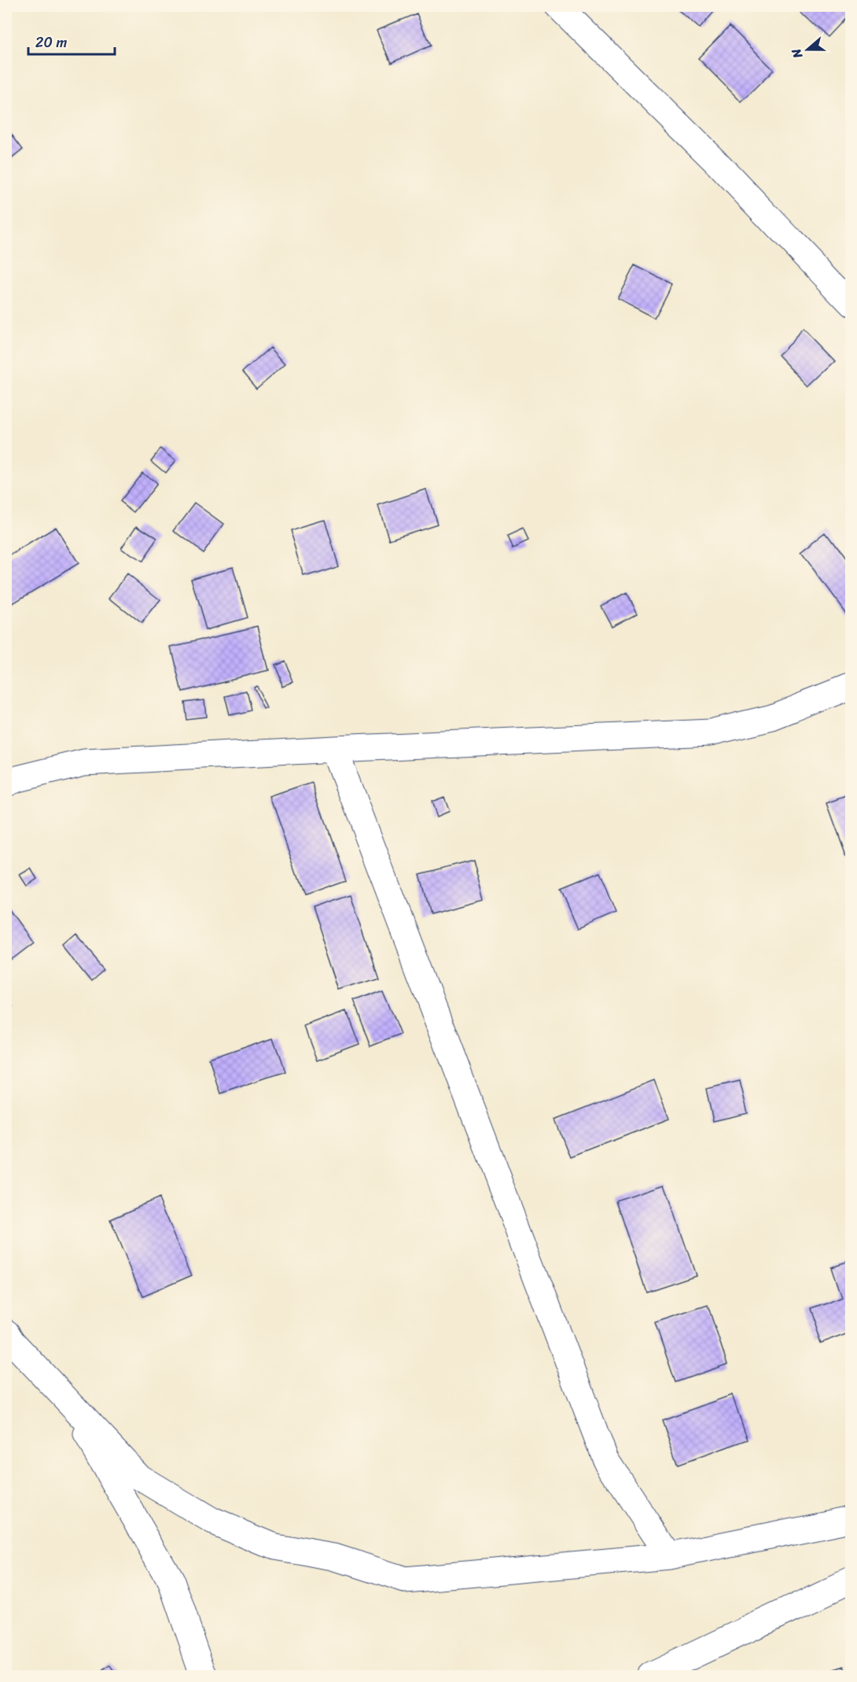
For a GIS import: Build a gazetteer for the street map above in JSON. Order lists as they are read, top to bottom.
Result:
{
  "scale_bar": "20 m",
  "north": "left"
}
